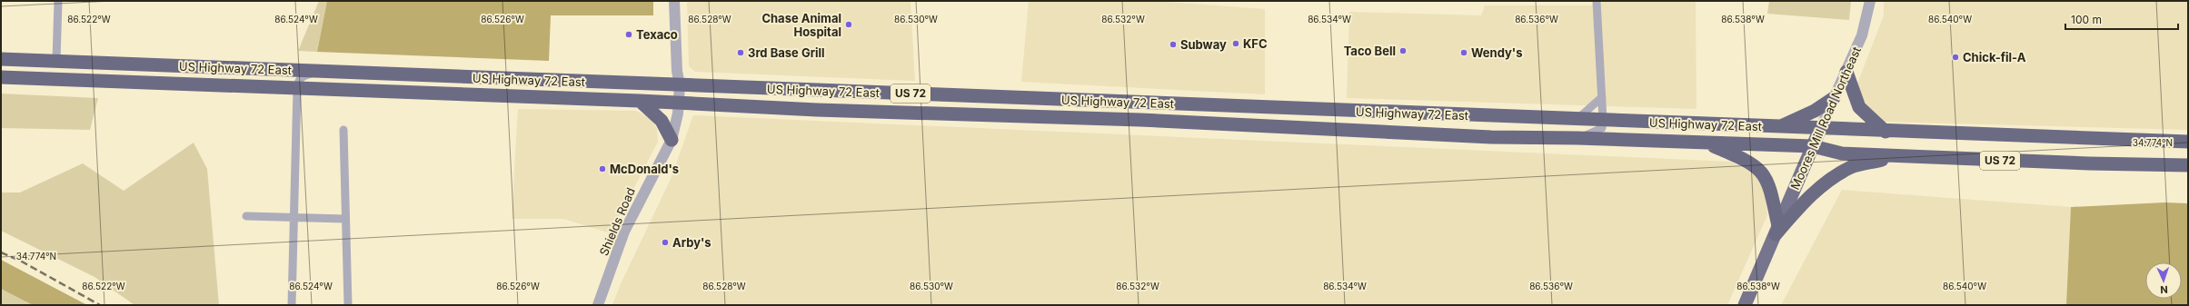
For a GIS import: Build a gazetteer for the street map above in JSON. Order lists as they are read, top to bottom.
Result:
{
  "streets": {
    "highway": ["US Highway 72 East", "US 72"],
    "main road": ["Moores Mill Road Northeast"],
    "street": ["Shields Road"]
  },
  "crossings": [
    ["US Highway 72 East", "US 72"],
    ["US Highway 72 East", "Moores Mill Road Northeast"],
    ["US Highway 72 East", "Shields Road"],
    ["US 72", "Moores Mill Road Northeast"]
  ],
  "places": [
    "Chase Animal Hospital",
    "Texaco",
    "KFC",
    "Subway",
    "Taco Bell",
    "3rd Base Grill",
    "Wendy's",
    "Chick-fil-A",
    "McDonald's",
    "Arby's"
  ],
  "scale_bar": "100 m",
  "north": "bottom",
  "coordinates": [
    "86.522°W",
    "86.524°W",
    "86.526°W",
    "86.528°W",
    "86.530°W",
    "86.532°W",
    "86.534°W",
    "86.536°W",
    "86.538°W",
    "86.540°W",
    "34.774°N"
  ]
}
